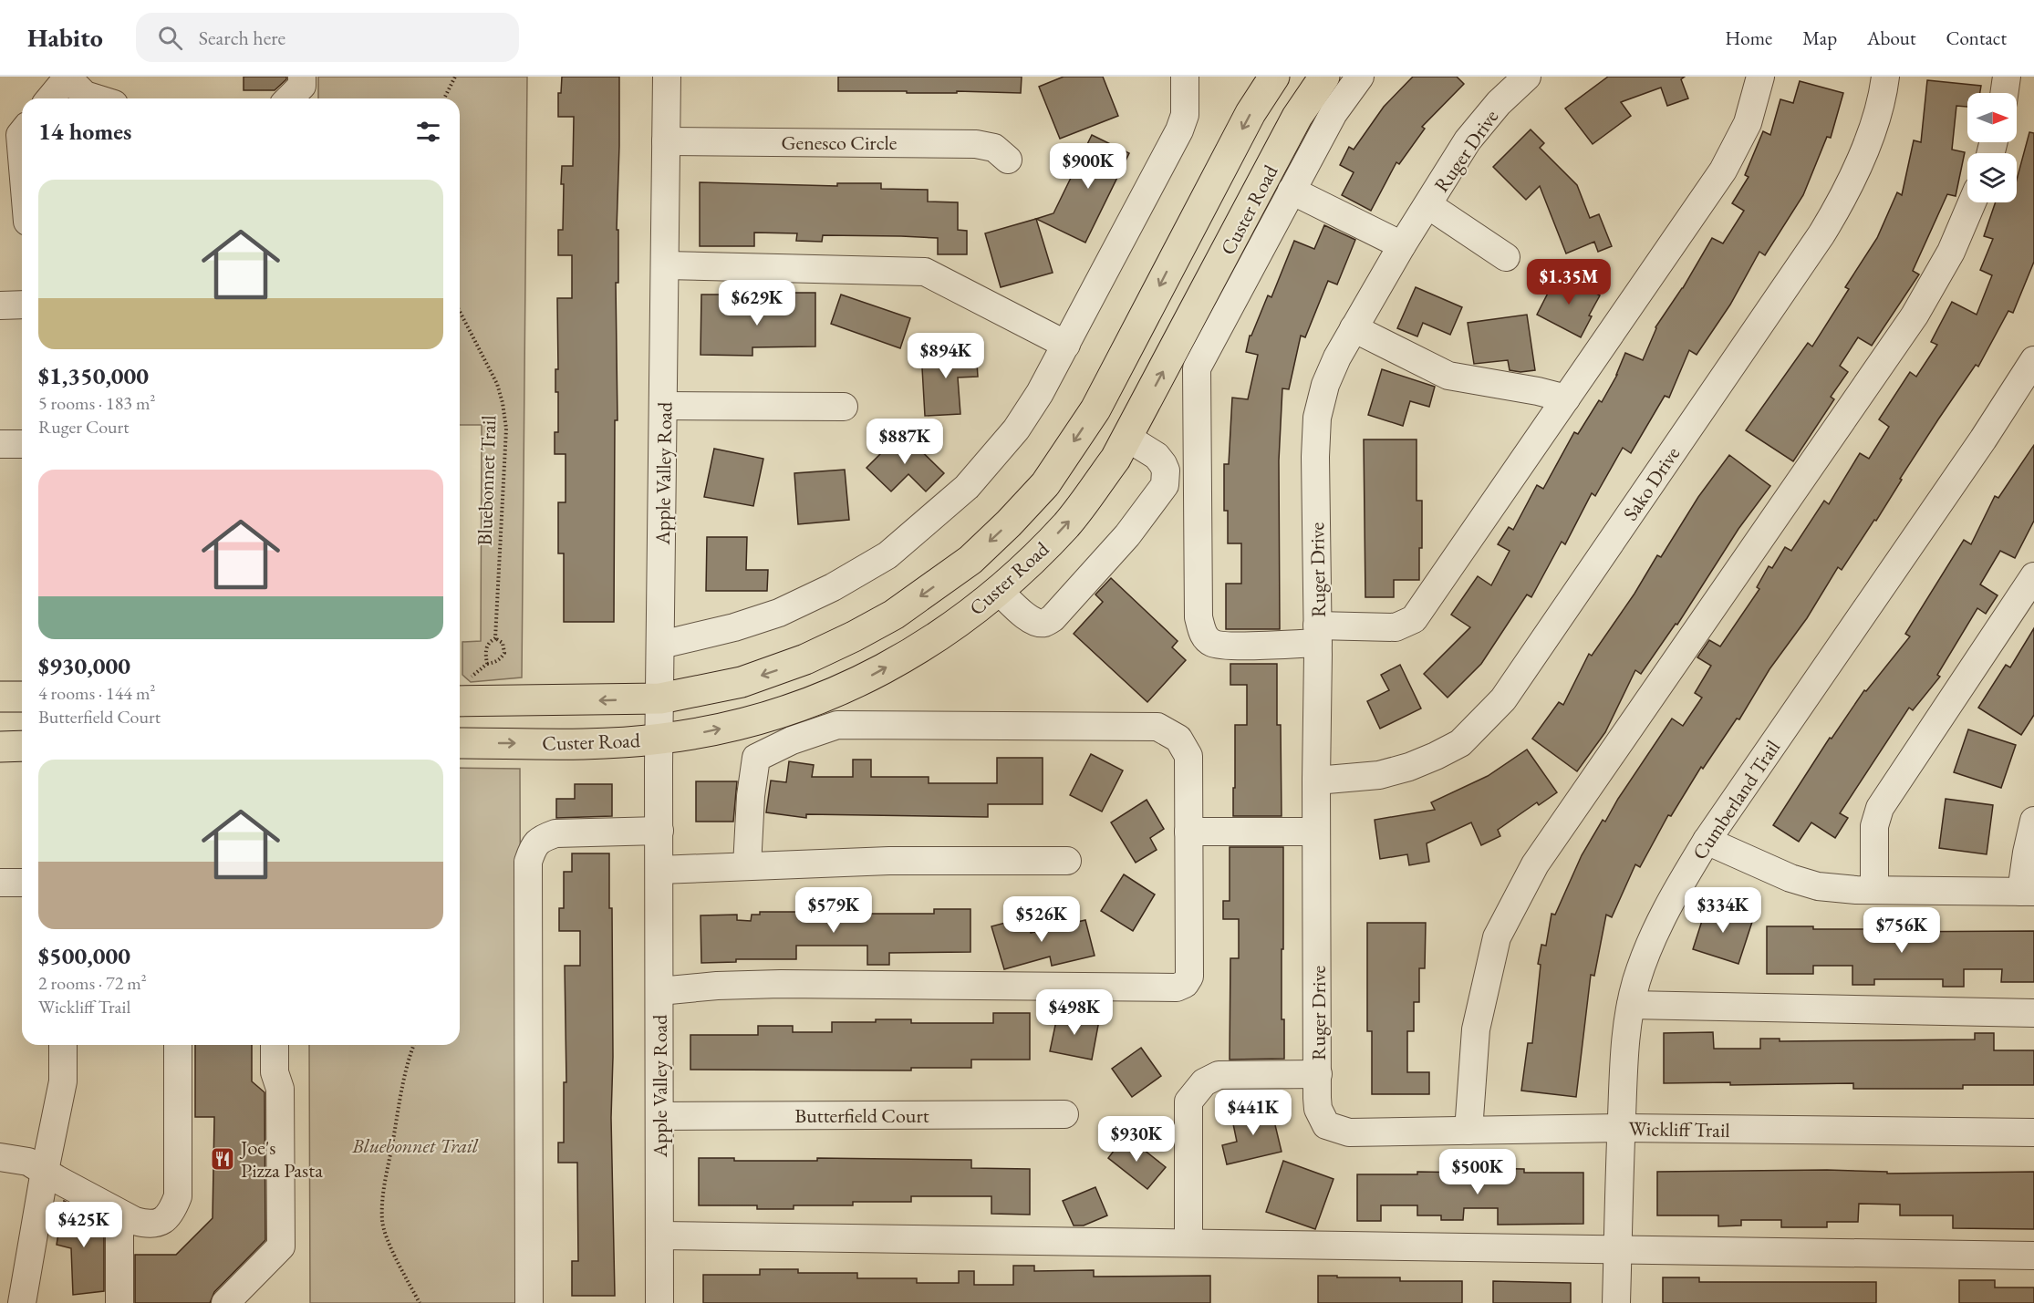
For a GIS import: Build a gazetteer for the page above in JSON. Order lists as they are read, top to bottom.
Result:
{
  "streets": {
    "main road": ["Custer Road"],
    "street": [
      "Genesco Circle",
      "Ruger Drive",
      "Apple Valley Road",
      "Sako Drive",
      "Cumberland Trail",
      "Butterfield Court",
      "Wickliff Trail"
    ],
    "path": ["Bluebonnet Trail"]
  },
  "crossings": [
    ["Genesco Circle", "Apple Valley Road"],
    ["Ruger Drive", "Sako Drive"],
    ["Ruger Drive", "Wickliff Trail"],
    ["Custer Road", "Apple Valley Road"],
    ["Custer Road", "Bluebonnet Trail"],
    ["Apple Valley Road", "Butterfield Court"],
    ["Cumberland Trail", "Wickliff Trail"]
  ],
  "parks": ["Bluebonnet Trail"],
  "places": {
    "restaurant": ["Joe's Pizza Pasta"]
  },
  "north": "right",
  "page": {
    "header": "Habito",
    "search": "Search here",
    "nav": [
      "Home",
      "Map",
      "About",
      "Contact"
    ],
    "heading": "14 homes",
    "price": [
      "$900K",
      "$1.35M",
      "$629K",
      "$894K",
      "$887K",
      "$579K",
      "$334K",
      "$526K",
      "$756K",
      "$498K",
      "$441K",
      "$930K",
      "$500K",
      "$425K"
    ],
    "list": [
      {
        "name": "$1,350,000",
        "note": "5 rooms · 183 m² · Ruger Court"
      },
      {
        "name": "$930,000",
        "note": "4 rooms · 144 m² · Butterfield Court"
      },
      {
        "name": "$500,000",
        "note": "2 rooms · 72 m² · Wickliff Trail"
      }
    ]
  }
}
